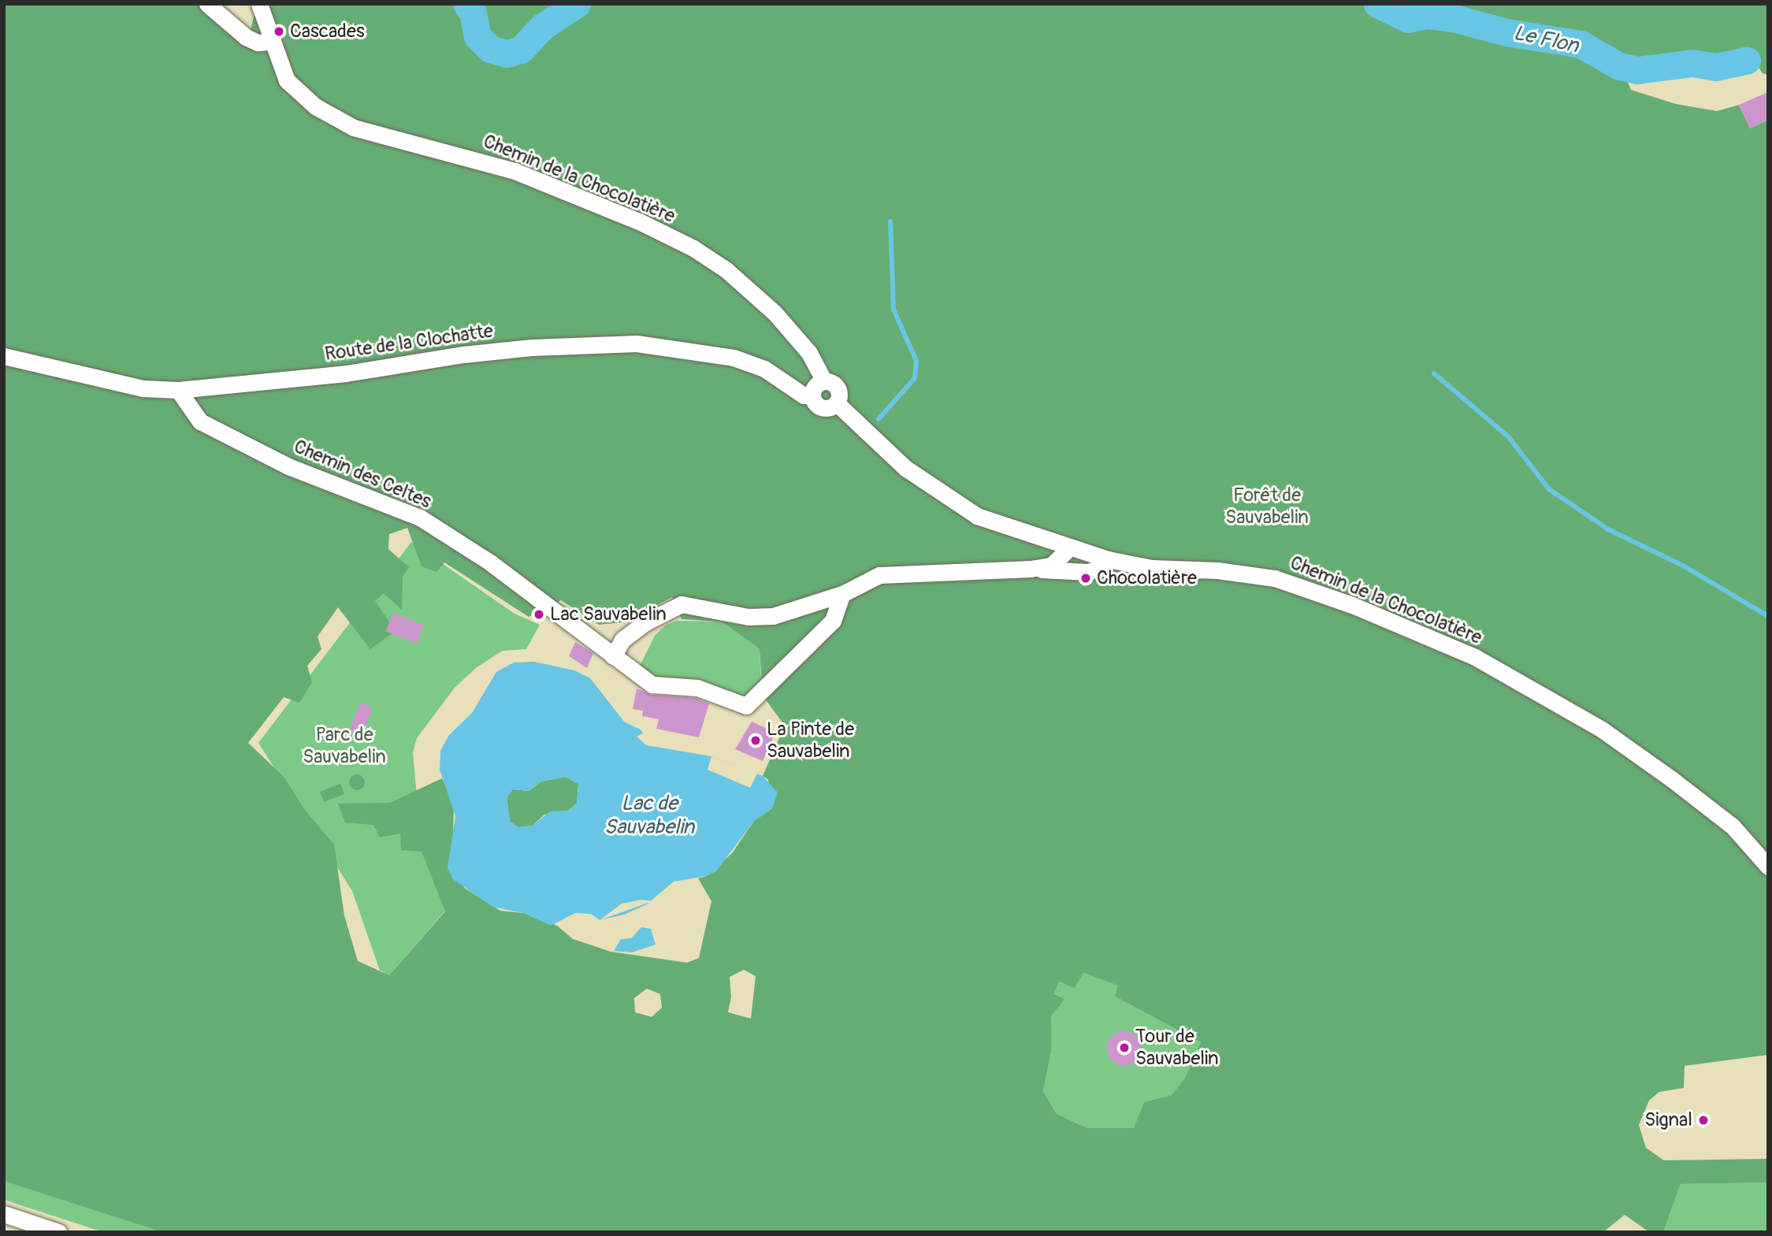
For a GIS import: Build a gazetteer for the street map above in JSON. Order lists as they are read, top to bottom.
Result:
{
  "streets": {
    "street": ["Chemin de la Chocolatière", "Route de la Clochatte", "Chemin des Celtes"]
  },
  "crossings": [
    ["Chemin de la Chocolatière", "Route de la Clochatte"],
    ["Route de la Clochatte", "Chemin des Celtes"]
  ],
  "water": ["Le Flon", "Lac de Sauvabelin"],
  "parks": ["Forêt de Sauvabelin", "Parc de Sauvabelin"],
  "places": [
    "Cascades",
    "Chocolatière",
    "Lac Sauvabelin",
    "La Pinte de Sauvabelin",
    "Tour de Sauvabelin",
    "Signal"
  ]
}
